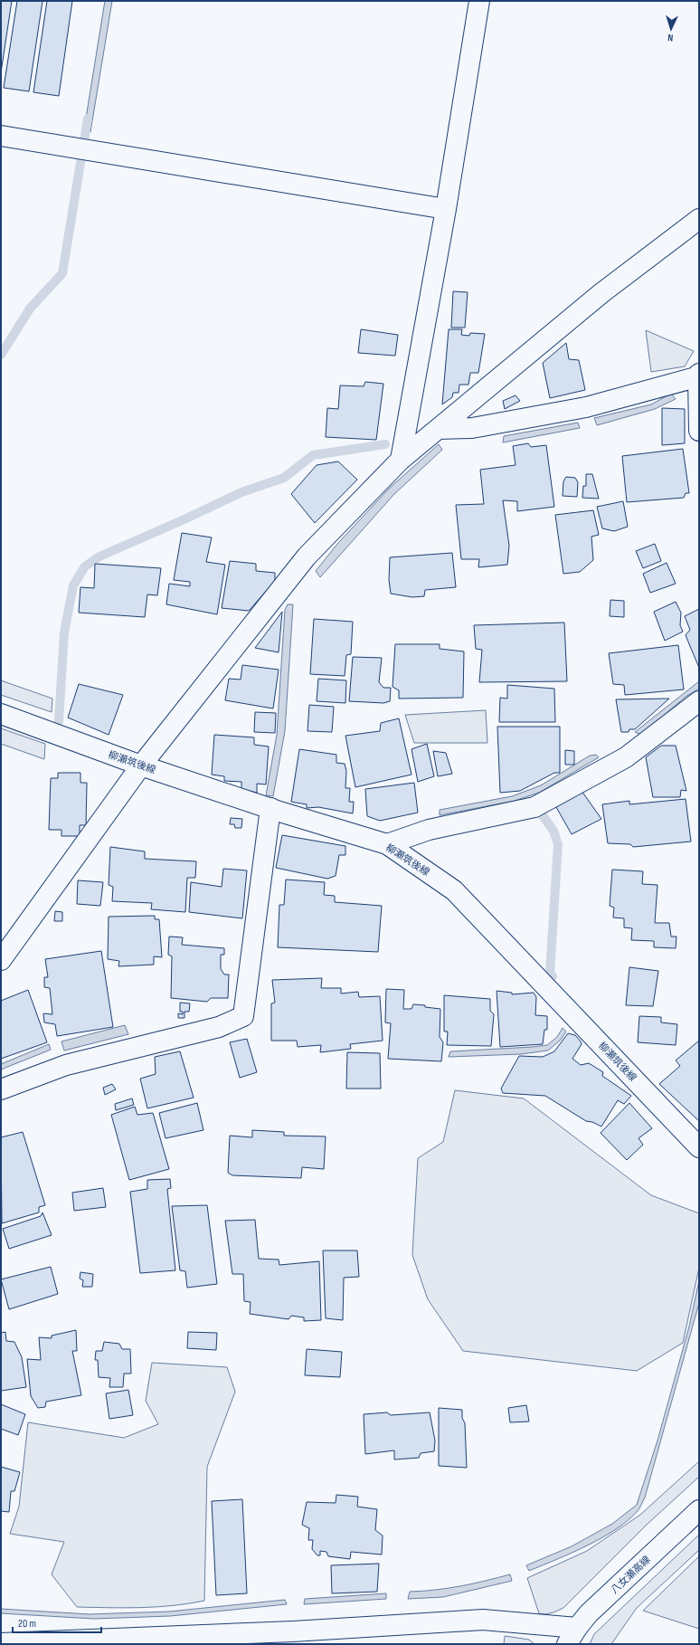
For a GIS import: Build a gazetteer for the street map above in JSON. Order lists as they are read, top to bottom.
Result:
{
  "streets": {
    "street": ["柳瀬筑後線", "八女瀬高線"]
  },
  "scale_bar": "20 m",
  "north": "bottom"
}
